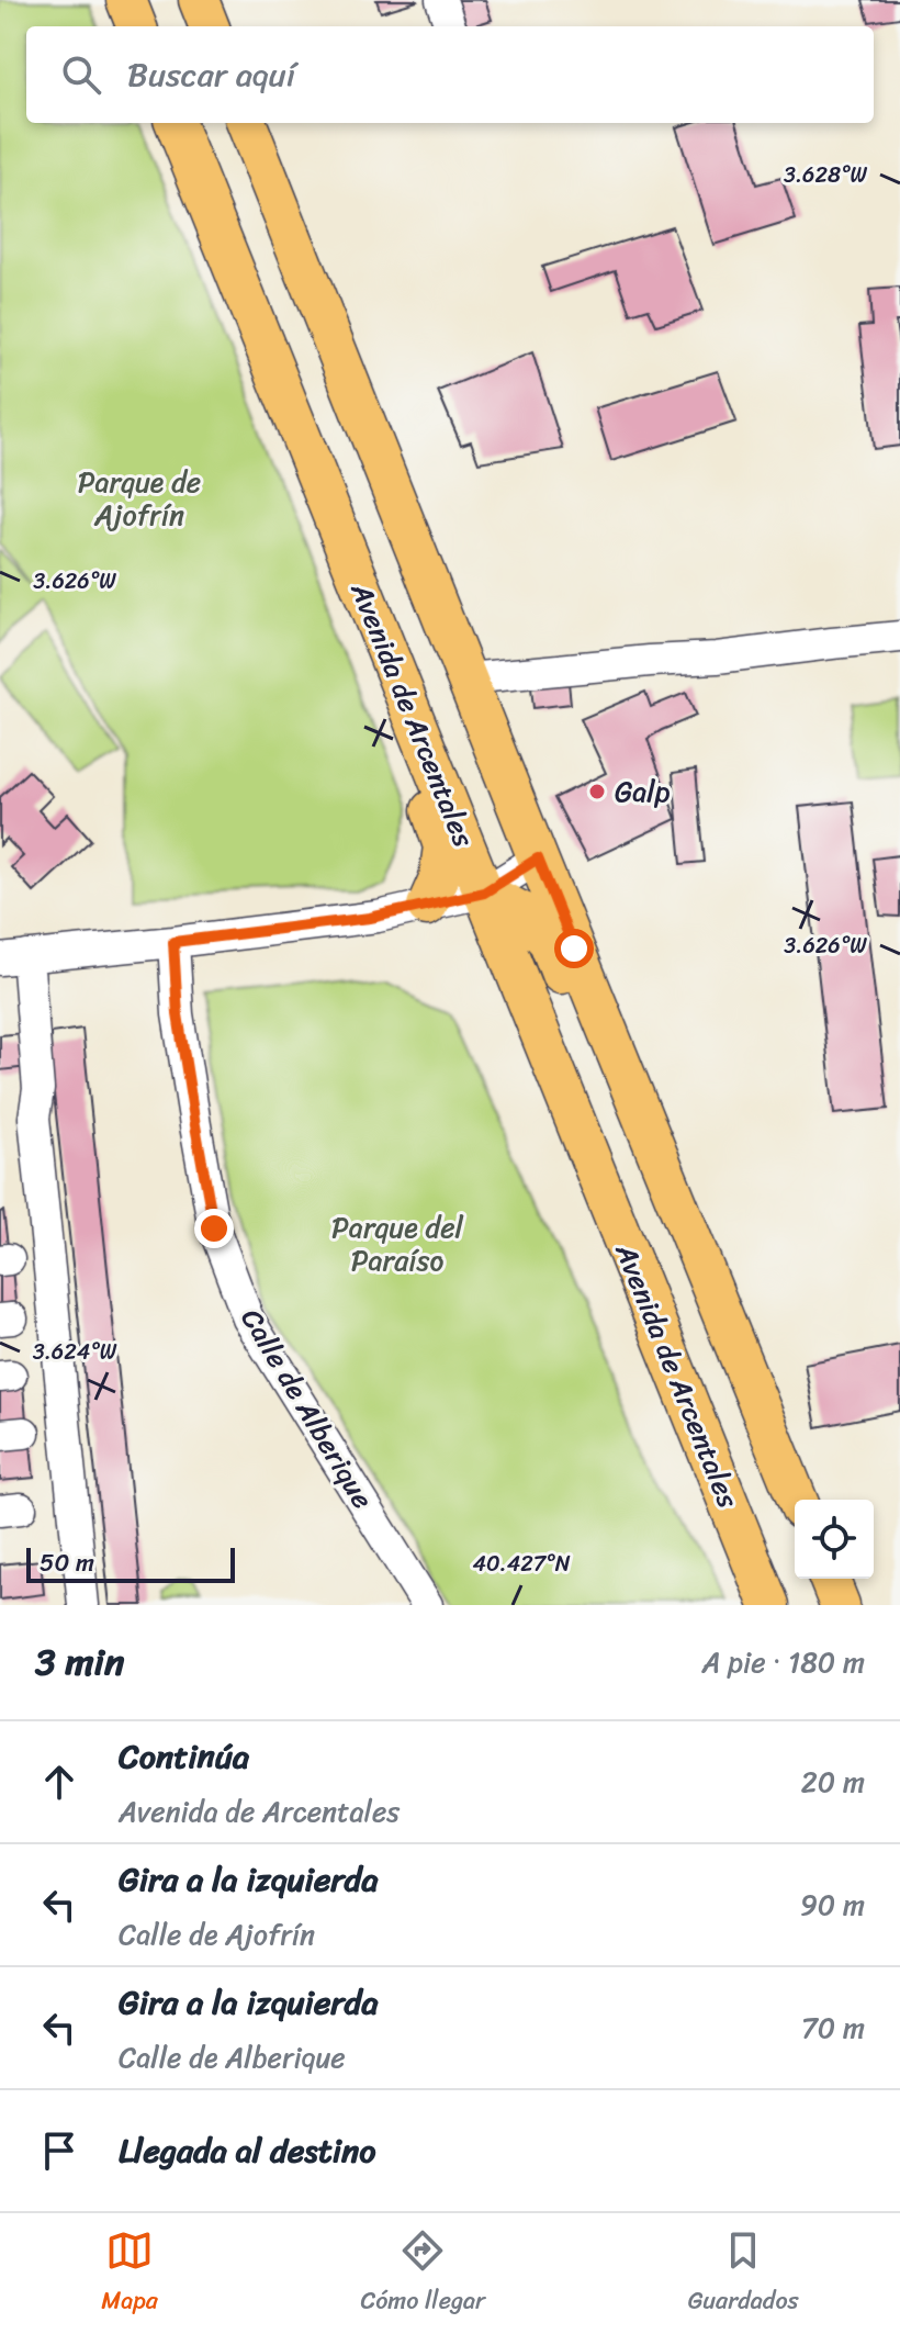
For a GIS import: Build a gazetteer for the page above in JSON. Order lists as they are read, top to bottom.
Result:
{
  "streets": {
    "main road": ["Avenida de Arcentales"],
    "street": ["Calle de Alberique"]
  },
  "parks": ["Parque de Ajofrín", "Parque del Paraíso"],
  "places": ["Galp"],
  "scale_bar": "50 m",
  "page": {
    "search": "Buscar aquí",
    "scale": "50 m",
    "heading": ["3 min", "A pie · 180 m"],
    "list": [
      ["Continúa", "Avenida de Arcentales", "20 m"],
      ["Gira a la izquierda", "Calle de Ajofrín", "90 m"],
      ["Gira a la izquierda", "Calle de Alberique", "70 m"],
      "Llegada al destino"
    ],
    "nav": ["Mapa", "Cómo llegar", "Guardados"]
  },
  "coordinates": [
    "3.628°W",
    "3.626°W",
    "3.624°W",
    "40.427°N"
  ]
}
